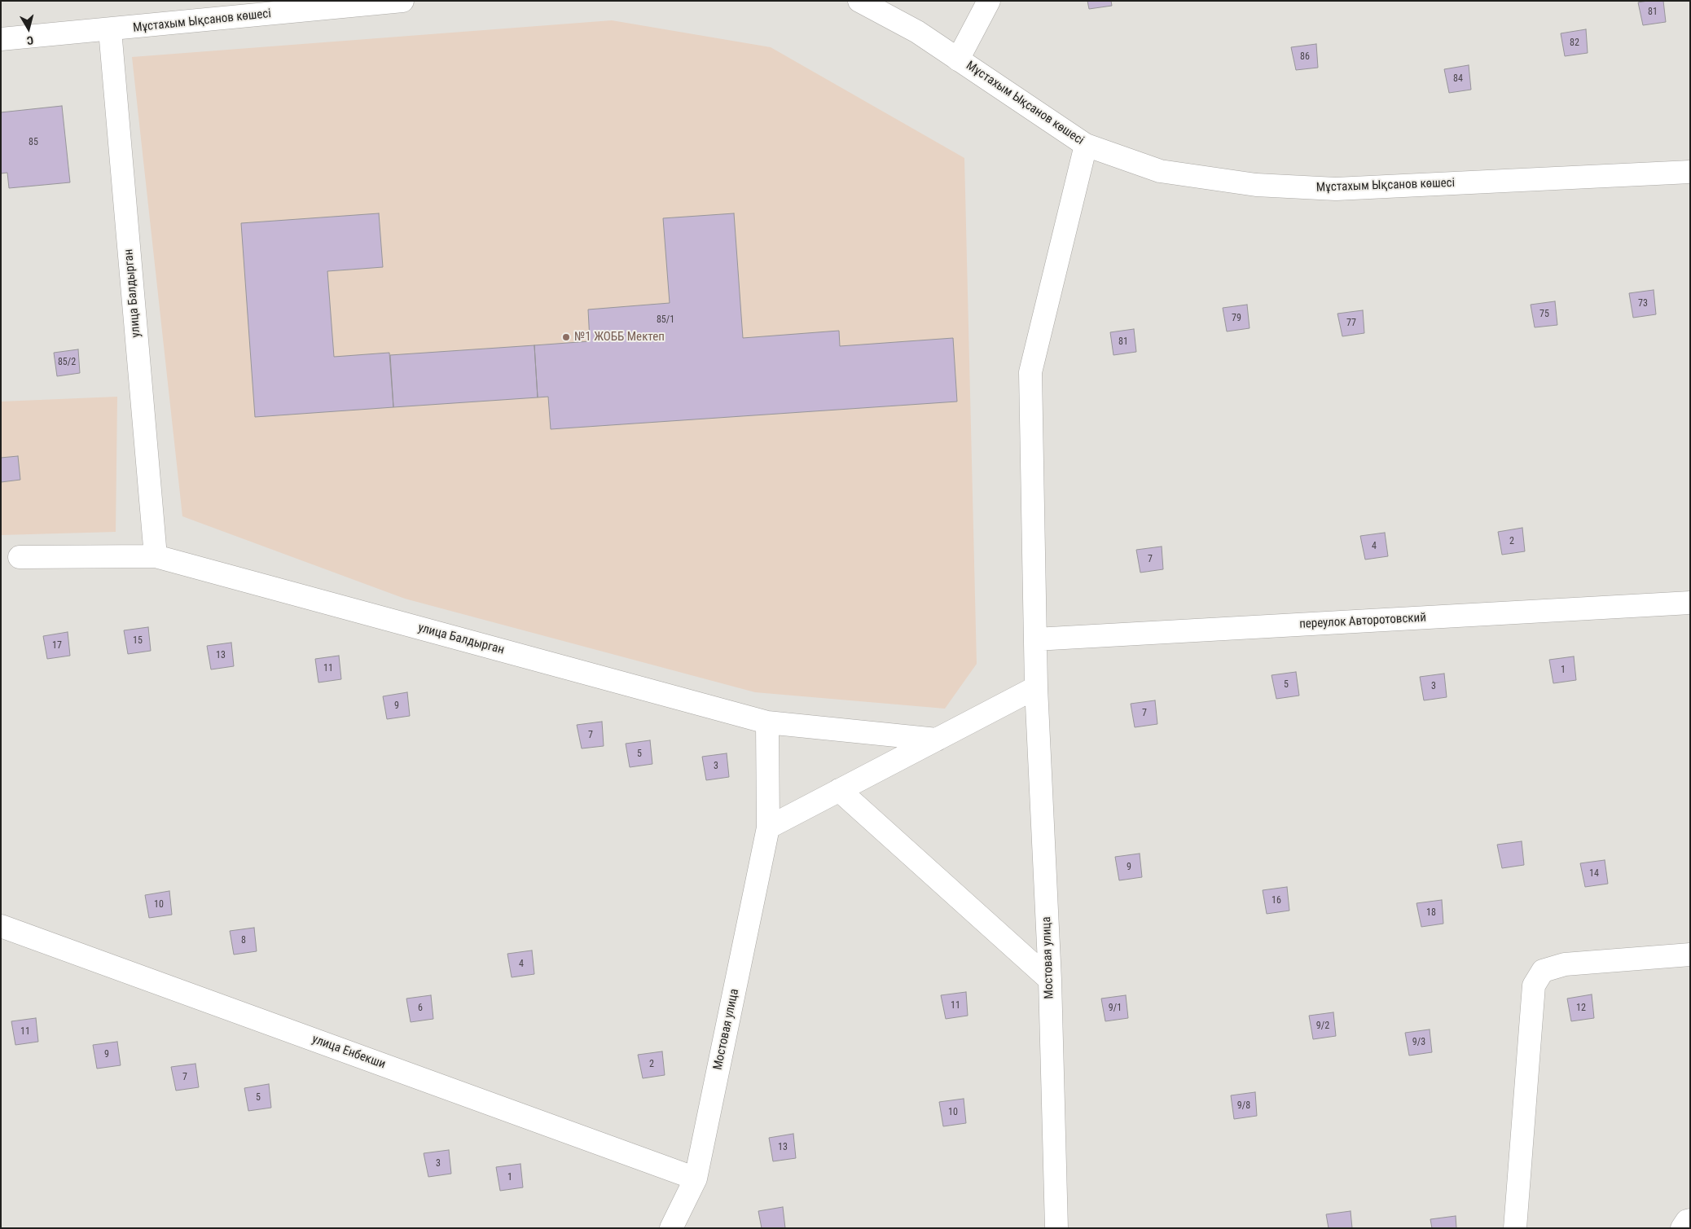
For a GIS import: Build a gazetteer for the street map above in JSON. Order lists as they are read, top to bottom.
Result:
{
  "streets": {
    "street": [
      "Мұстахым Ықсанов көшесі",
      "улица Балдырган",
      "переулок Авторотовский",
      "Мостовая улица",
      "улица Енбекши"
    ]
  },
  "crossings": [
    ["Мұстахым Ықсанов көшесі", "улица Балдырган"],
    ["Мұстахым Ықсанов көшесі", "Мостовая улица"],
    ["улица Балдырган", "Мостовая улица"],
    ["переулок Авторотовский", "Мостовая улица"],
    ["Мостовая улица", "улица Енбекши"]
  ],
  "places": ["№1 ЖОББ Мектеп"],
  "house_numbers": [
    "81",
    "82",
    "86",
    "84",
    "85",
    "73",
    "75",
    "79",
    "85/1",
    "77",
    "81",
    "85/2",
    "2",
    "4",
    "7",
    "15",
    "17",
    "13",
    "11",
    "1",
    "5",
    "3",
    "9",
    "7",
    "7",
    "5",
    "3",
    "9",
    "14",
    "16",
    "10",
    "18",
    "8",
    "4",
    "11",
    "6",
    "9/1",
    "12",
    "9/2",
    "11",
    "9/3",
    "9",
    "2",
    "7",
    "5",
    "9/8",
    "10",
    "13",
    "3",
    "1"
  ],
  "north": "bottom"
}
